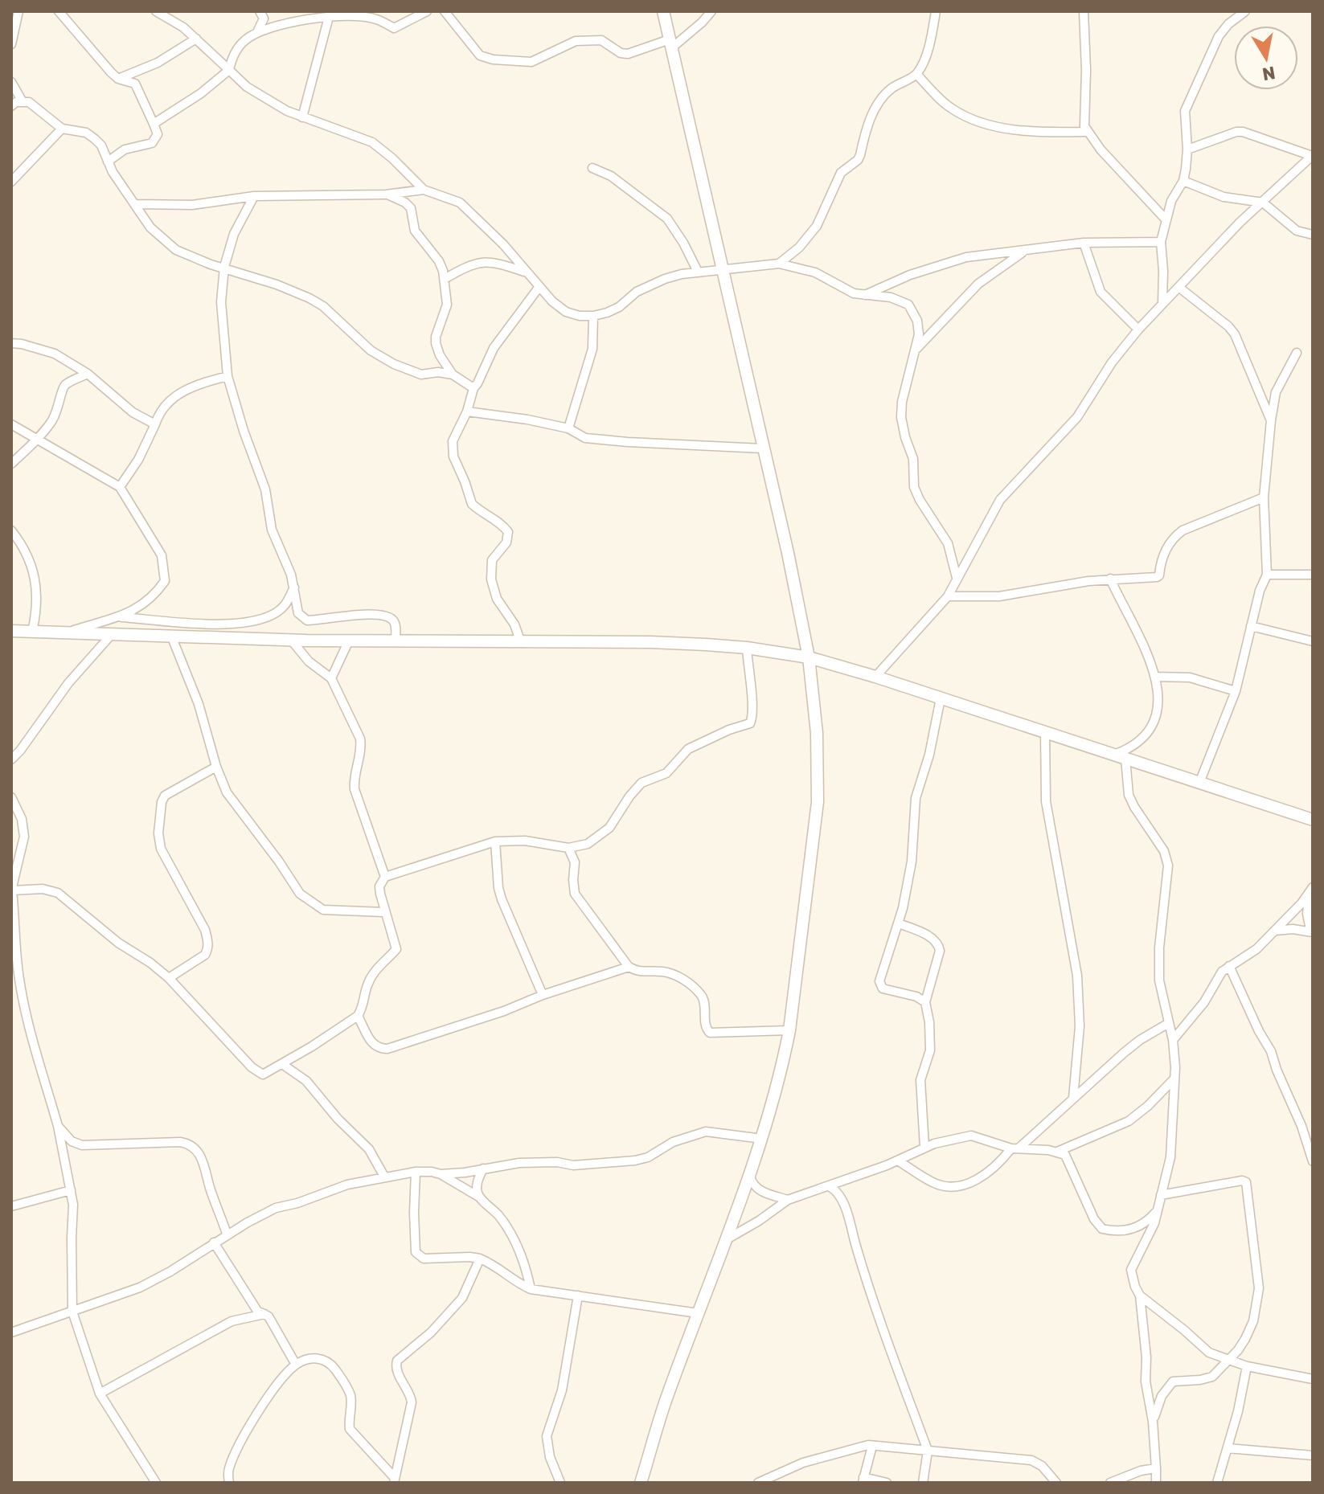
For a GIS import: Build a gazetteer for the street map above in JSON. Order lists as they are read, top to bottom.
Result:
{
  "north": "bottom"
}
